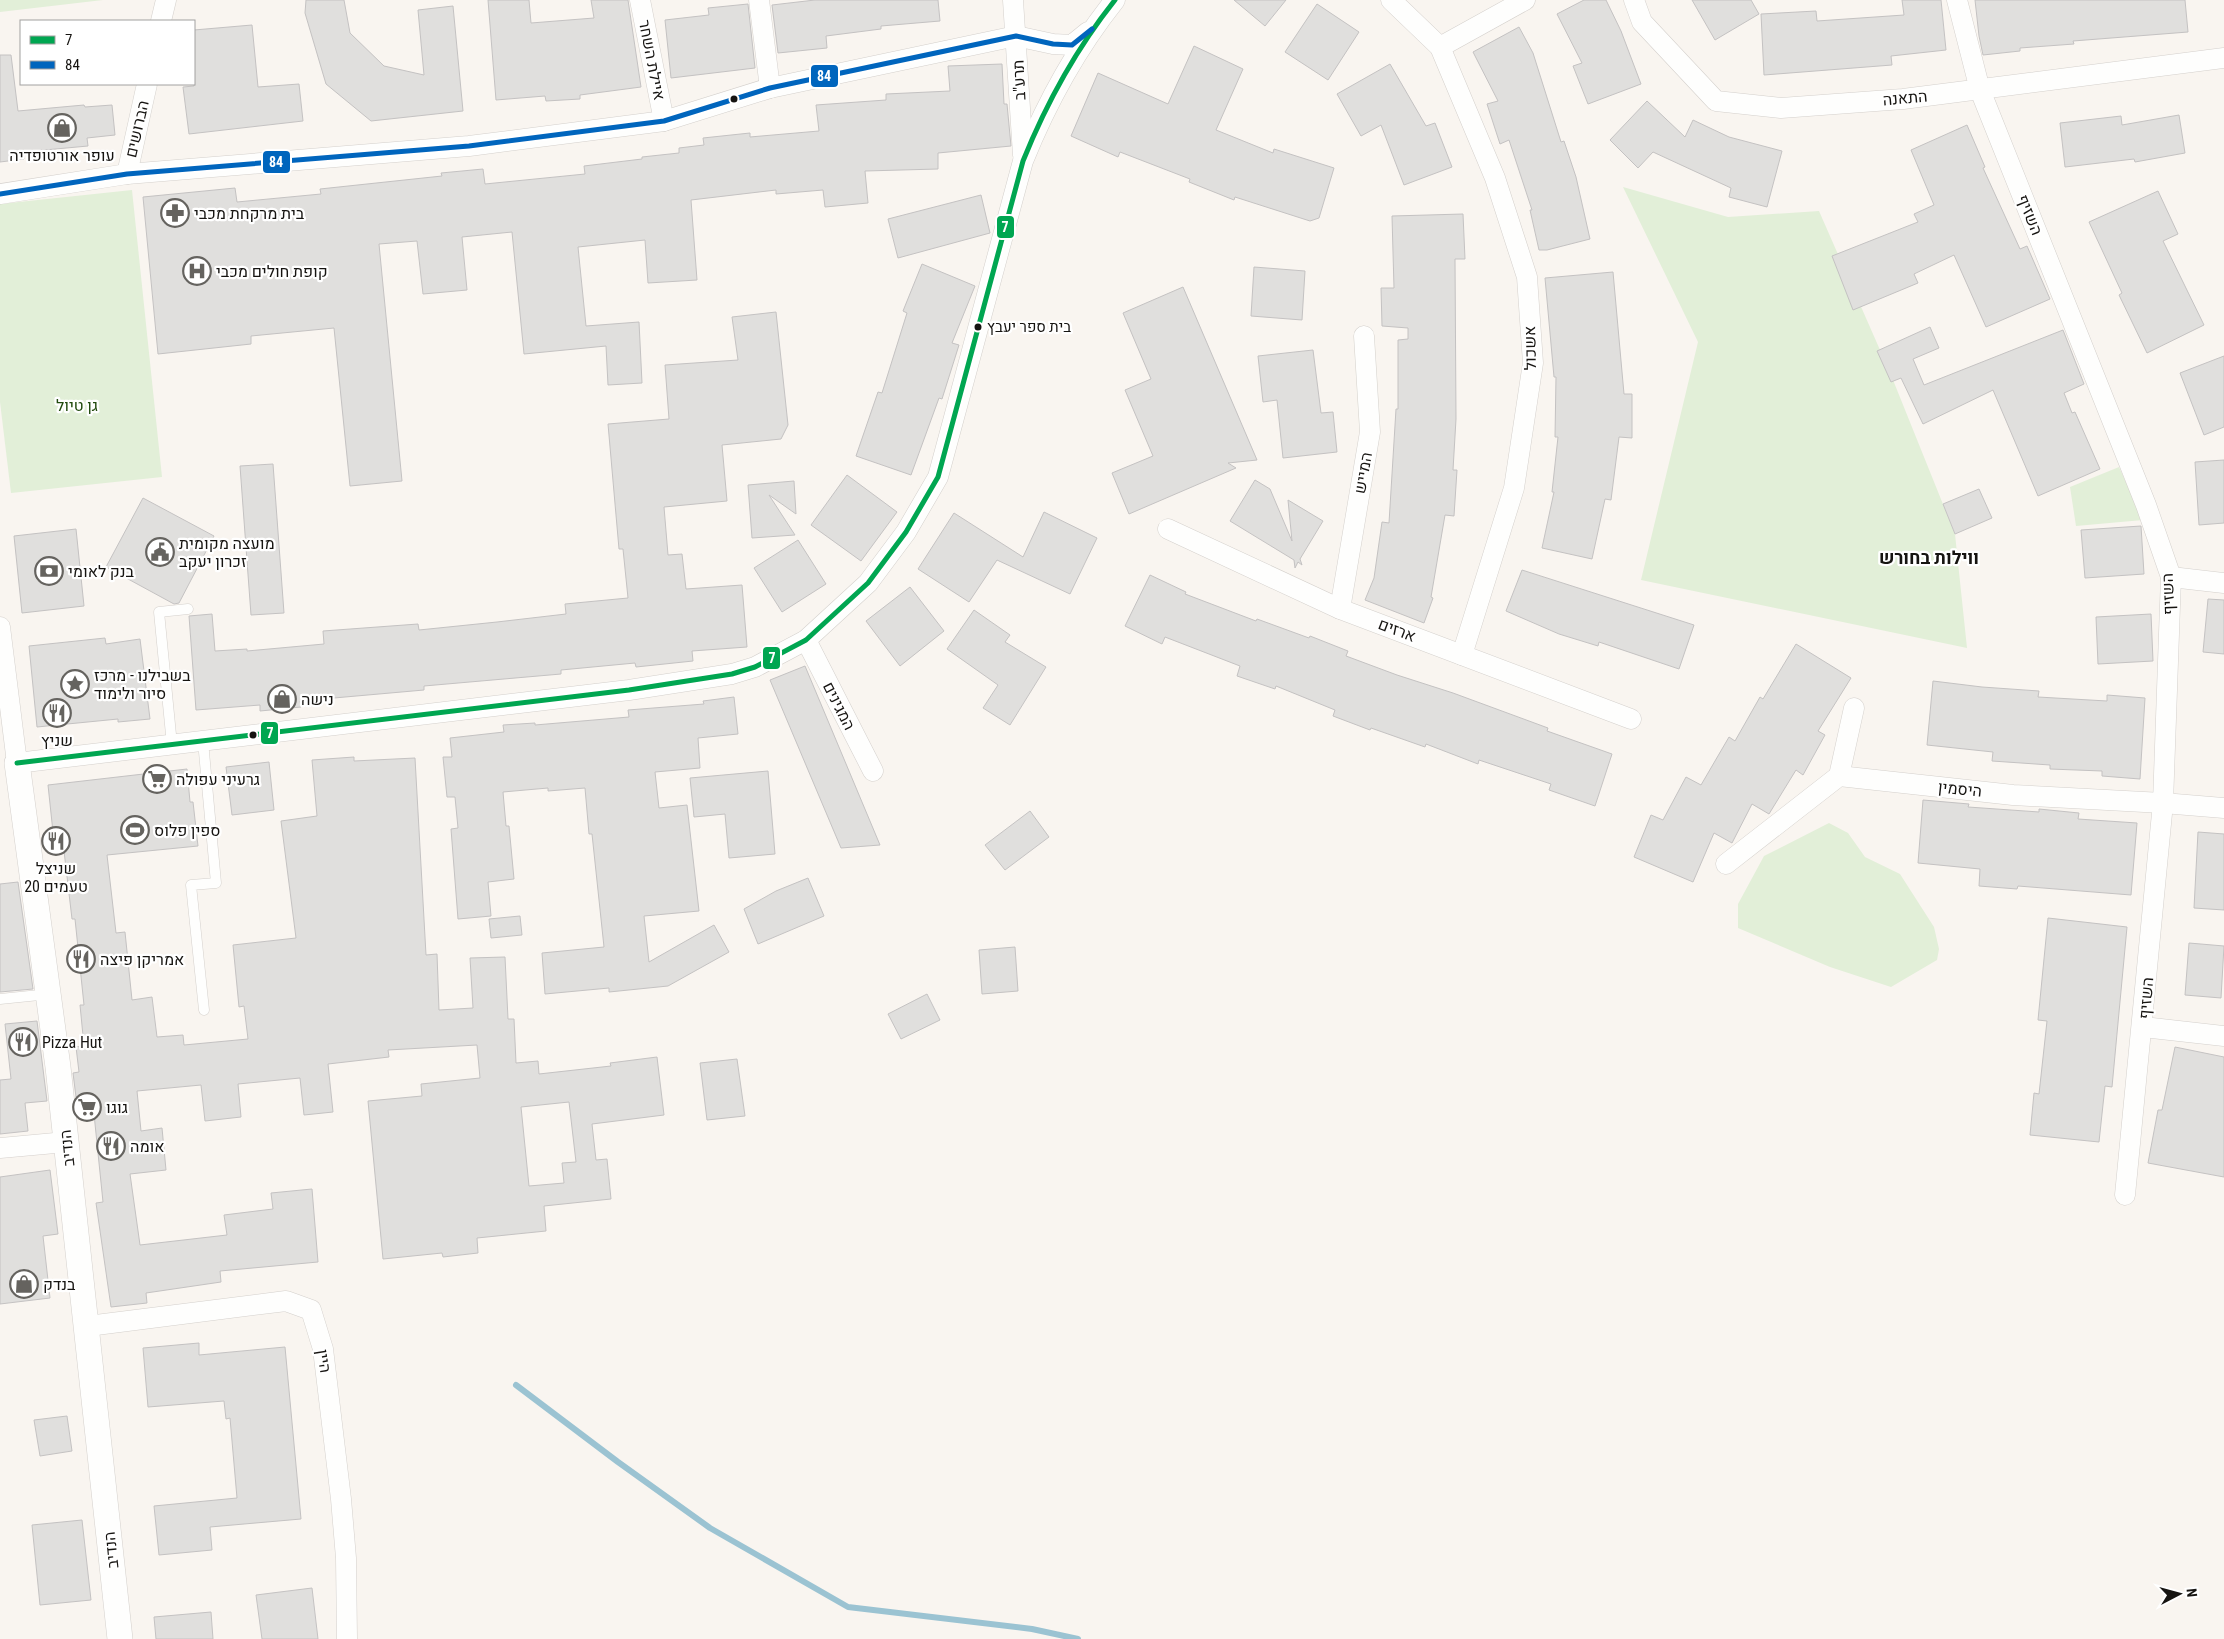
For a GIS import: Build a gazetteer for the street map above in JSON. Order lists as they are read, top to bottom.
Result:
{
  "streets": {
    "street": [
      "איילת השחר",
      "תרע\"ב",
      "התאנה",
      "הברושים",
      "השזיף",
      "אשכול",
      "המייש",
      "ארזים",
      "המגינים",
      "היסמין",
      "הנדיב",
      "היין"
    ]
  },
  "crossings": [
    ["התאנה", "השזיף"],
    ["השזיף", "היסמין"],
    ["אשכול", "ארזים"],
    ["המייש", "ארזים"],
    ["הנדיב", "היין"]
  ],
  "districts": ["ווילות בחורש"],
  "parks": ["גן טיול"],
  "places": {
    "shop": ["עופר אורטופדיה", "נישה", "בנדק"],
    "pharmacy": ["בית מרקחת מכבי"],
    "hospital": ["קופת חולים מכבי"],
    "other": ["בית ספר יעבץ"],
    "public building": ["מועצה מקומית זכרון יעקב"],
    "bank": ["בנק לאומי"],
    "place": ["בשבילנו - מרכז סיור ולימוד"],
    "restaurant": [
      "שניץ",
      "שניצל 20 טעמים",
      "אמריקן פיצה",
      "Pizza Hut",
      "אומה"
    ],
    "supermarket": ["גרעיני עפולה", "גוגו"],
    "sports": ["ספין פלוס"]
  },
  "lines": ["transit line 7", "transit line 84"],
  "legend": ["7", "84"],
  "north": "right"
}
